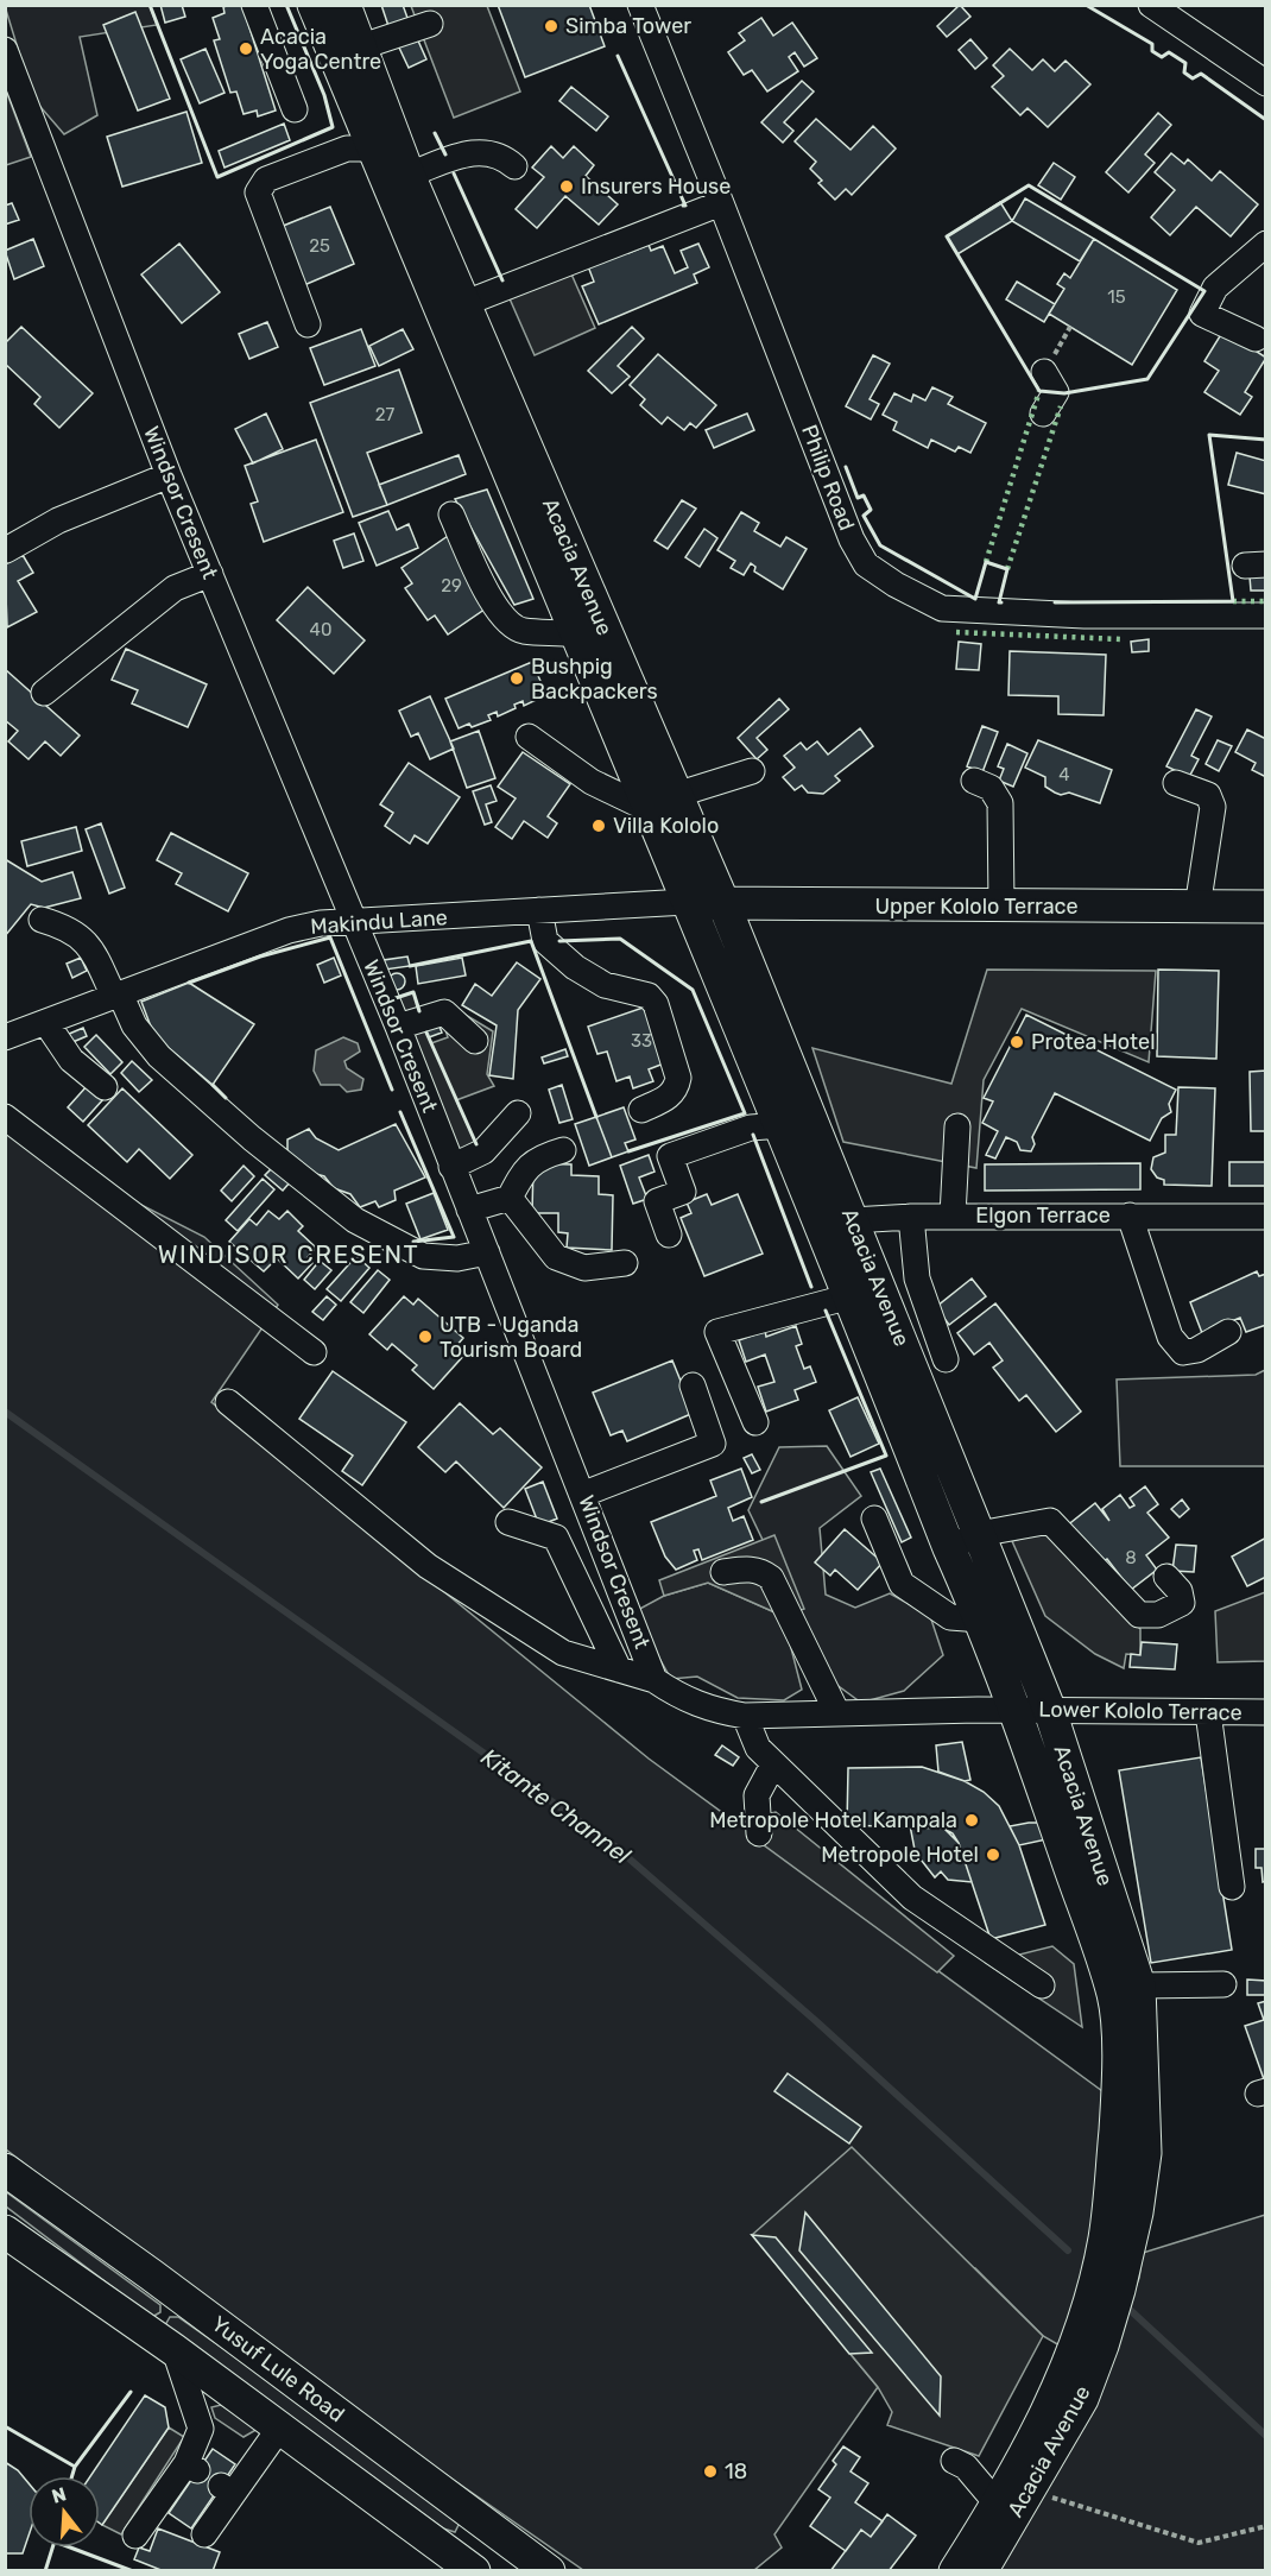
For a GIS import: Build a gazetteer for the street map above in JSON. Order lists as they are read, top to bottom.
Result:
{
  "streets": {
    "main road": ["Acacia Avenue", "Upper Kololo Terrace", "Yusuf Lule Road"],
    "street": [
      "Philip Road",
      "Windsor Cresent",
      "Makindu Lane",
      "Elgon Terrace",
      "Lower Kololo Terrace"
    ]
  },
  "crossings": [
    ["Windsor Cresent", "Makindu Lane"],
    ["Acacia Avenue", "Upper Kololo Terrace"],
    ["Acacia Avenue", "Makindu Lane"],
    ["Acacia Avenue", "Elgon Terrace"],
    ["Acacia Avenue", "Lower Kololo Terrace"],
    ["Upper Kololo Terrace", "Makindu Lane"]
  ],
  "districts": ["WINDISOR CRESENT"],
  "water": ["Kitante Channel"],
  "places": [
    "Simba Tower",
    "Acacia Yoga Centre",
    "Insurers House",
    "Bushpig Backpackers",
    "Villa Kololo",
    "Protea Hotel",
    "UTB - Uganda Tourism Board",
    "Metropole Hotel Kampala",
    "Metropole Hotel",
    "18"
  ],
  "house_numbers": [
    "25",
    "15",
    "27",
    "29",
    "40",
    "4",
    "33",
    "8"
  ],
  "north": "top"
}
